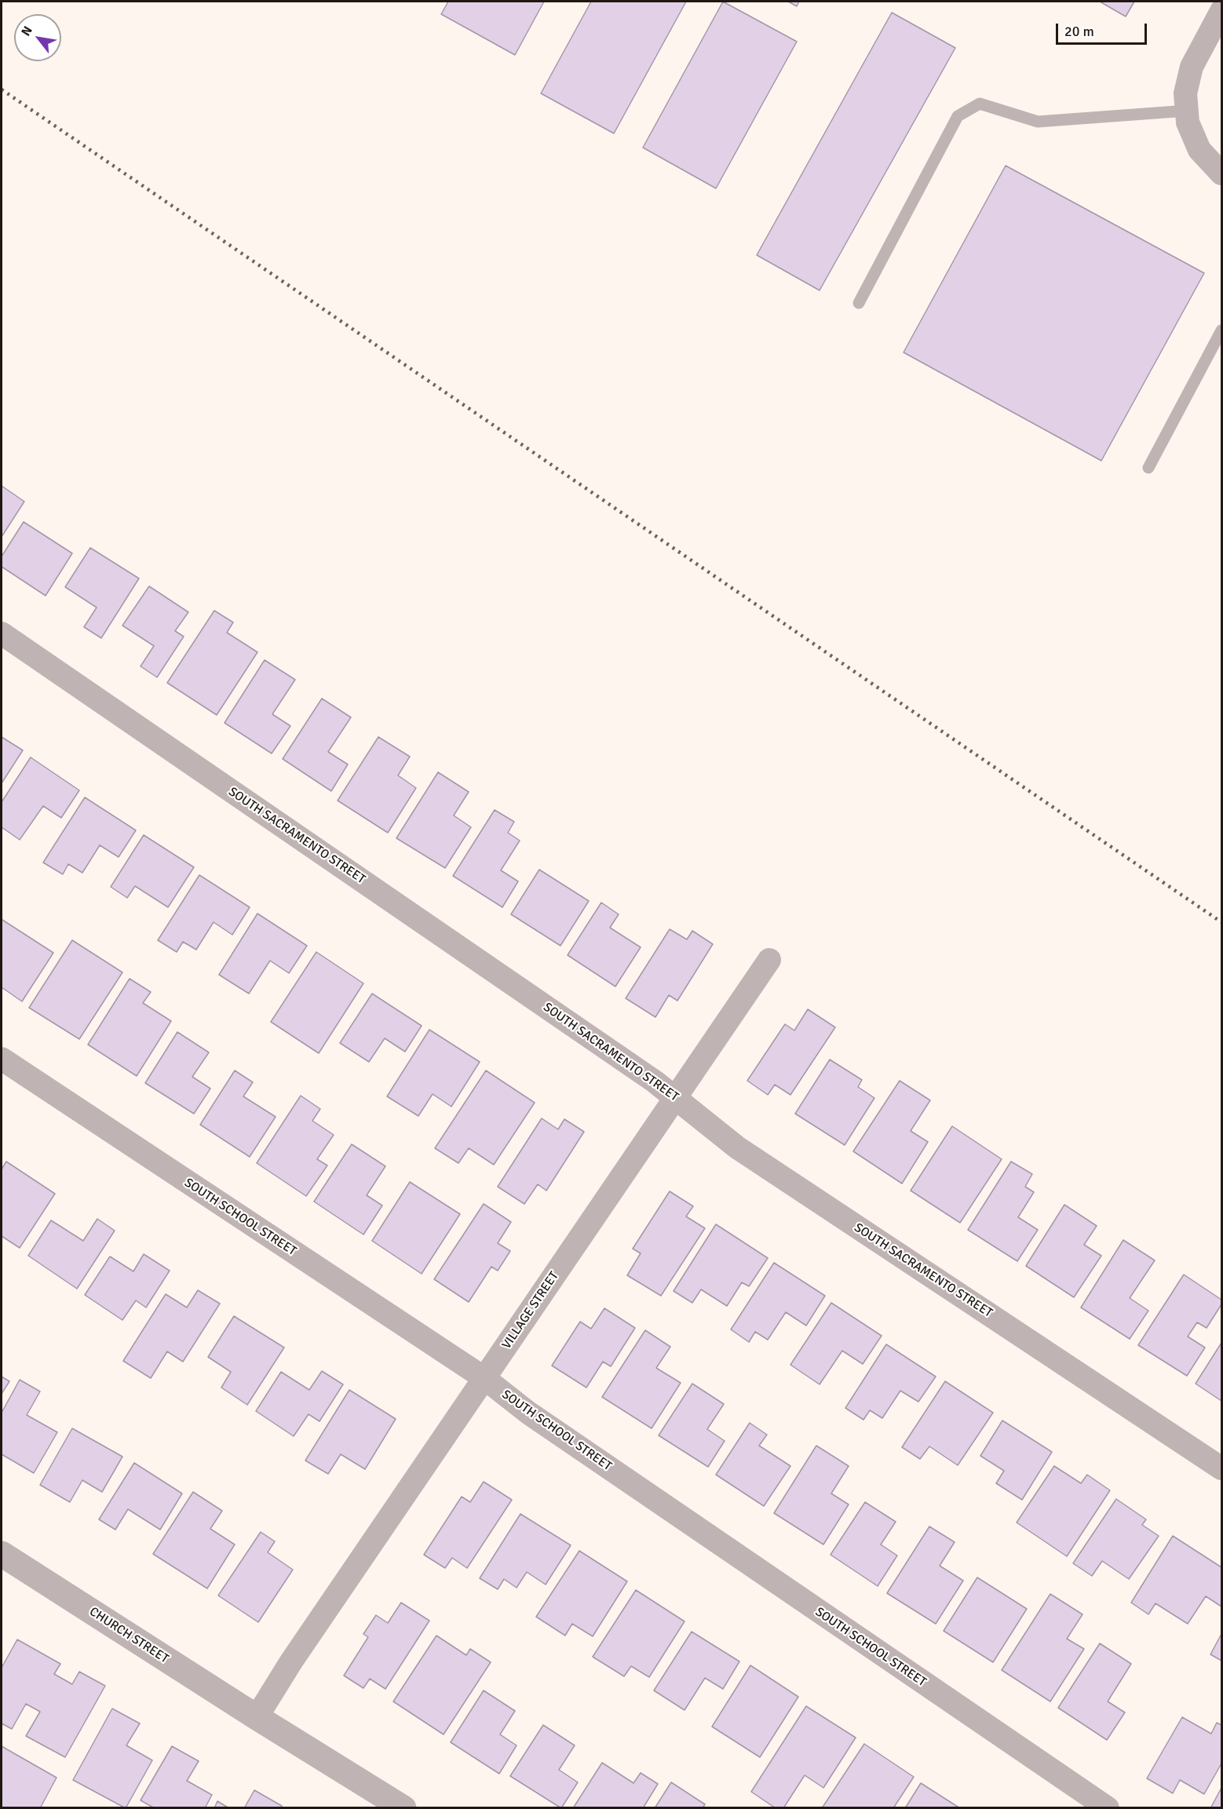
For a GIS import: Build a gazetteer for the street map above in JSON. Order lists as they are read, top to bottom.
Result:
{
  "streets": {
    "street": [
      "SOUTH SACRAMENTO STREET",
      "SOUTH SCHOOL STREET",
      "VILLAGE STREET",
      "CHURCH STREET"
    ]
  },
  "crossings": [
    ["SOUTH SACRAMENTO STREET", "VILLAGE STREET"],
    ["SOUTH SCHOOL STREET", "VILLAGE STREET"],
    ["VILLAGE STREET", "CHURCH STREET"]
  ],
  "scale_bar": "20 m",
  "north": "top left"
}
